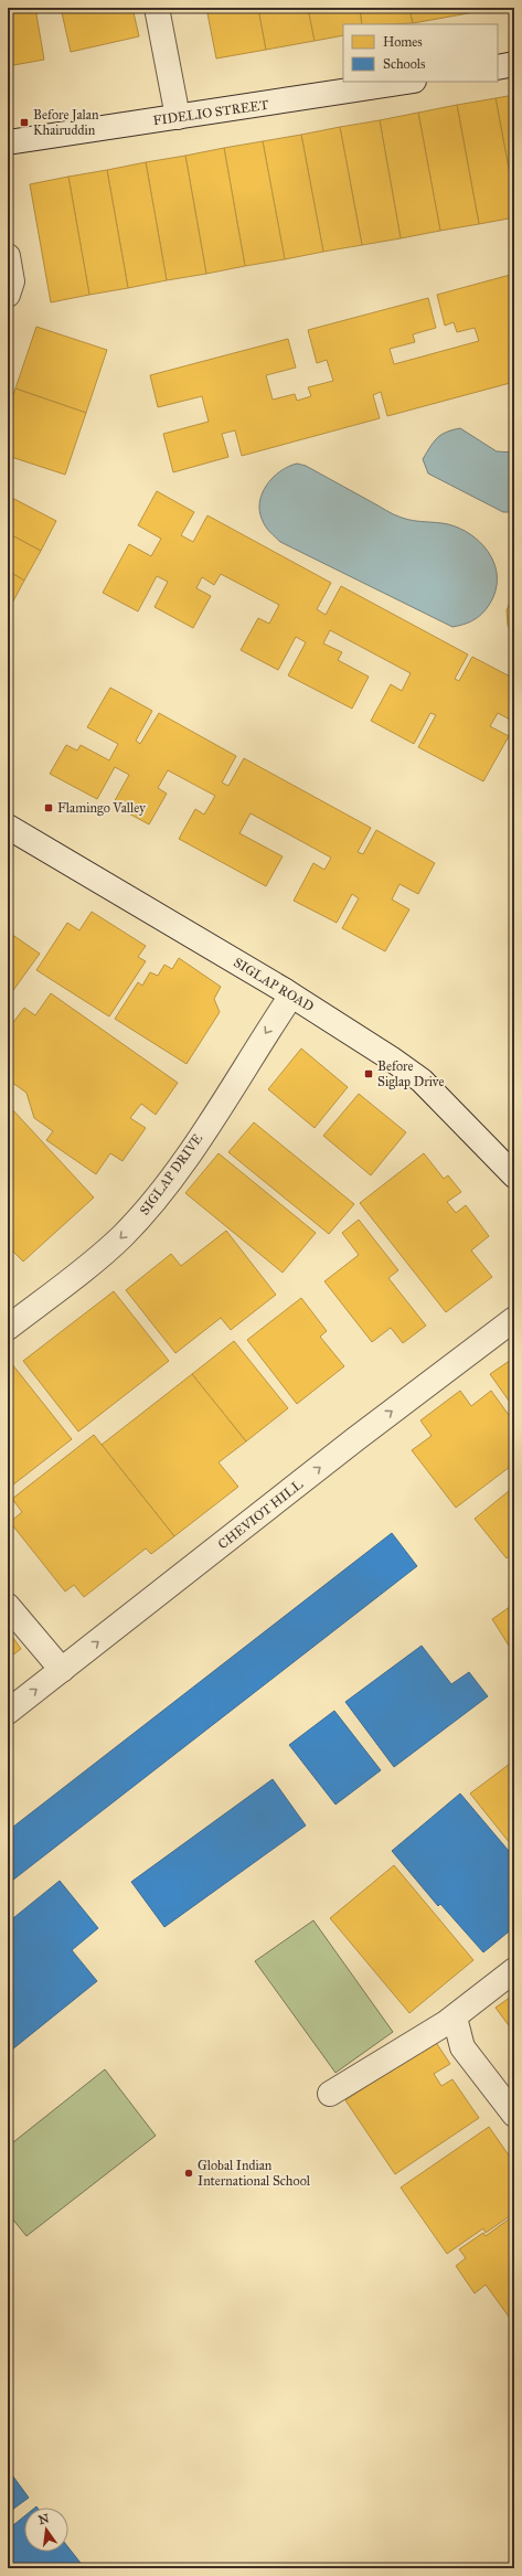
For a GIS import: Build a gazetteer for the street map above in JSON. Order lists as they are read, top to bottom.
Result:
{
  "streets": {
    "street": [
      "FIDELIO STREET",
      "SIGLAP ROAD",
      "SIGLAP DRIVE",
      "CHEVIOT HILL"
    ]
  },
  "crossings": [
    ["SIGLAP ROAD", "SIGLAP DRIVE"]
  ],
  "one_way": ["SIGLAP DRIVE", "CHEVIOT HILL"],
  "places": {
    "transit": ["Before Jalan Khairuddin", "Flamingo Valley", "Before Siglap Drive"],
    "other": ["Global Indian International School"]
  },
  "legend": ["Homes", "Schools"],
  "north": "top"
}
